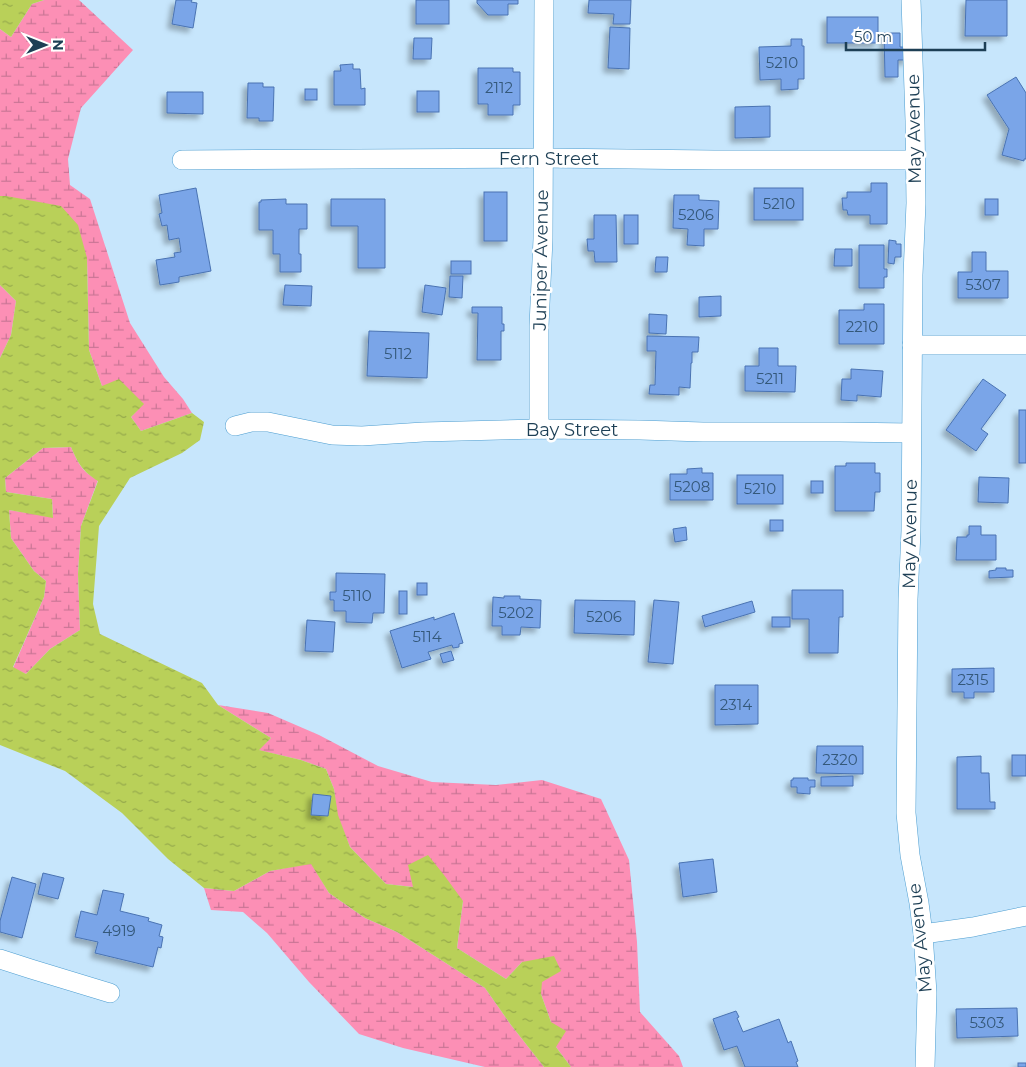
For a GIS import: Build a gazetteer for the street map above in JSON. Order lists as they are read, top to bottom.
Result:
{
  "streets": {
    "street": [
      "May Avenue",
      "Fern Street",
      "Juniper Avenue",
      "Bay Street"
    ]
  },
  "crossings": [
    ["May Avenue", "Fern Street"],
    ["May Avenue", "Bay Street"],
    ["Fern Street", "Juniper Avenue"],
    ["Juniper Avenue", "Bay Street"]
  ],
  "house_numbers": [
    "5210",
    "2112",
    "5210",
    "5206",
    "5307",
    "2210",
    "5112",
    "5211",
    "5208",
    "5210",
    "5110",
    "5202",
    "5206",
    "5114",
    "2315",
    "2314",
    "2320",
    "4919",
    "5303"
  ],
  "scale_bar": "50 m",
  "north": "right"
}
